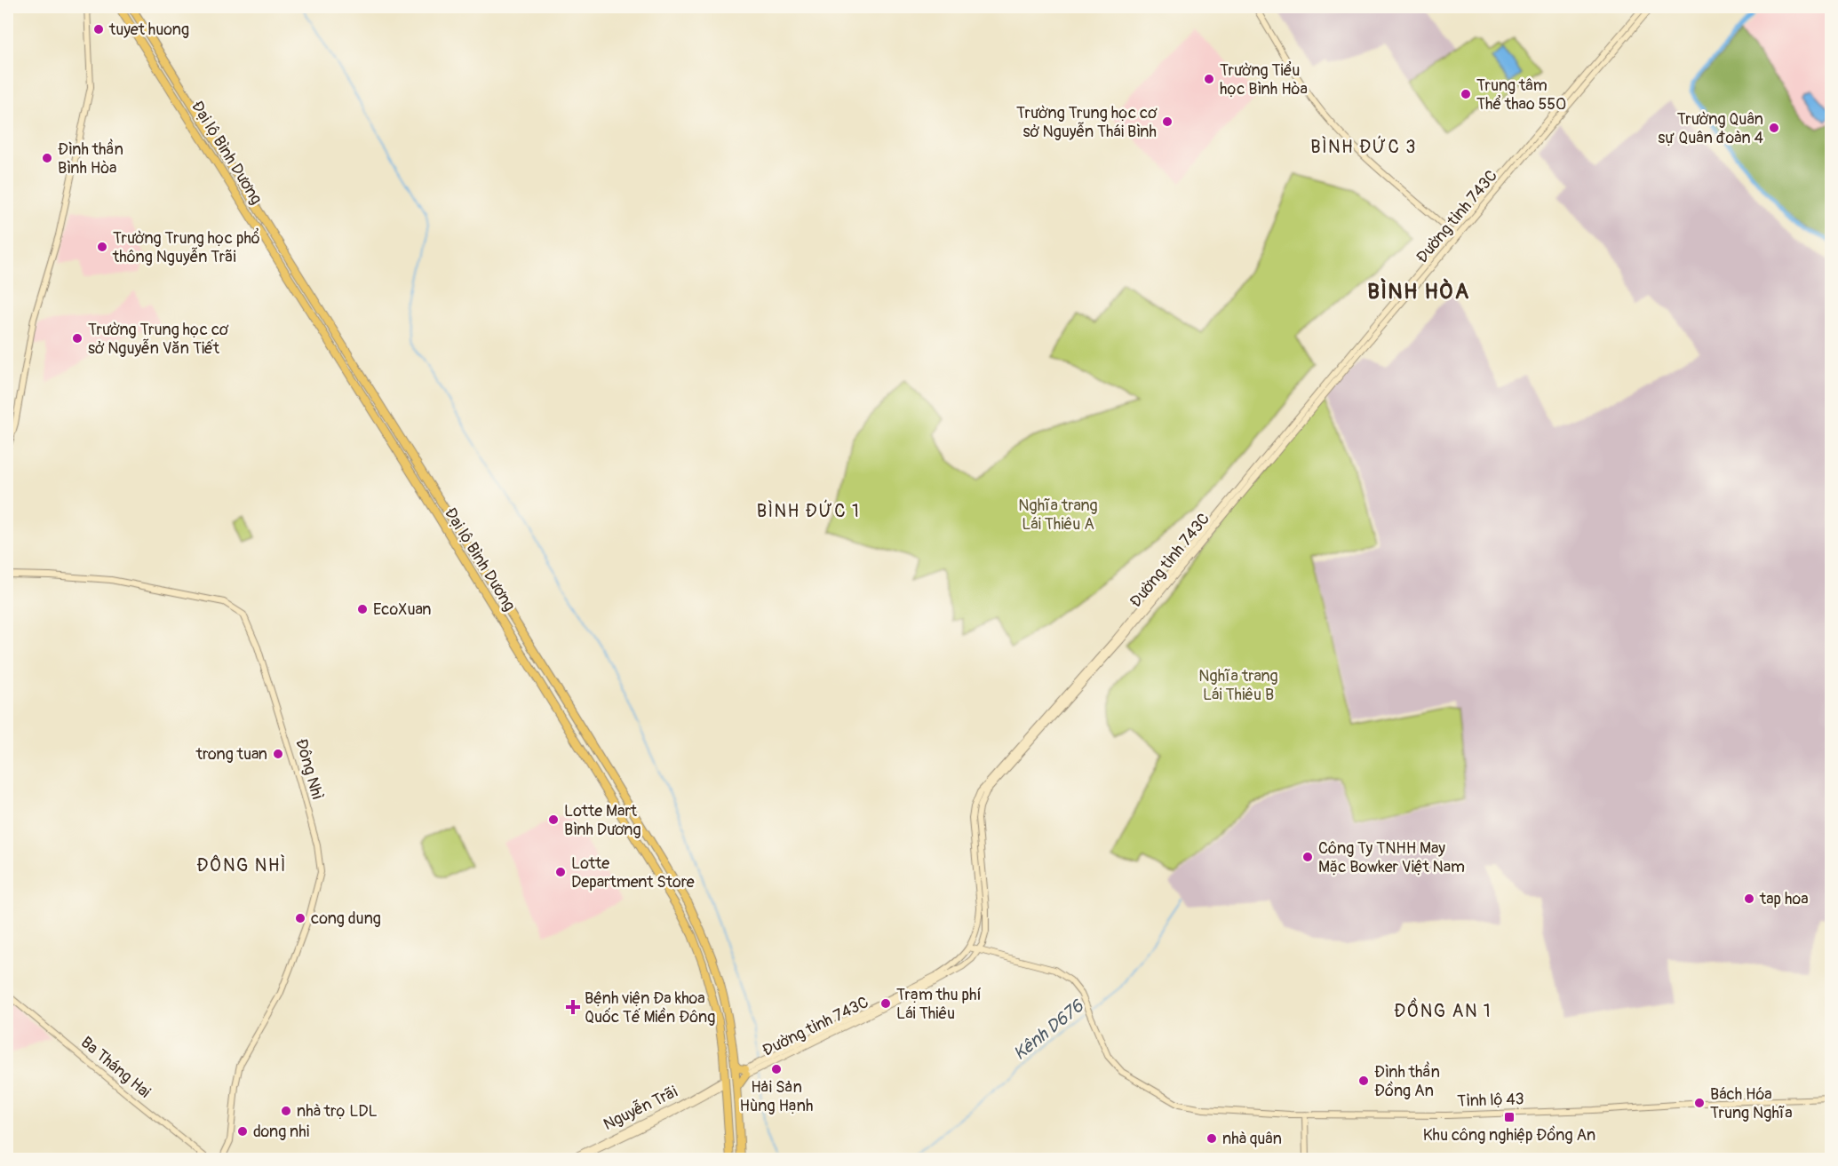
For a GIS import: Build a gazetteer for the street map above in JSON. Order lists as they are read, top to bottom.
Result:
{
  "streets": {
    "highway": ["Đại lộ Bình Dương"],
    "main road": [
      "Đường tỉnh 743C",
      "Đông Nhì",
      "Ba Tháng Hai",
      "Tỉnh lộ 43",
      "Nguyễn Trãi"
    ]
  },
  "crossings": [
    ["Đại lộ Bình Dương", "Đường tỉnh 743C"],
    ["Đại lộ Bình Dương", "Nguyễn Trãi"],
    ["Đường tỉnh 743C", "Tỉnh lộ 43"]
  ],
  "districts": [
    "BÌNH ĐỨC 3",
    "BÌNH HÒA",
    "BÌNH ĐỨC 1",
    "ĐÔNG NHÌ",
    "ĐỒNG AN 1"
  ],
  "water": ["Kênh D676"],
  "parks": ["Nghĩa trang Lái Thiêu A", "Nghĩa trang Lái Thiêu B"],
  "places": {
    "other": [
      "tuyet huong",
      "Trường Tiểu học Bình Hòa",
      "Trung tâm Thể thao 550",
      "Trường Trung học cơ sở Nguyễn Thái Bình",
      "Trường Quân sự Quân đoàn 4",
      "Đình thần Bình Hòa",
      "Trường Trung học phổ thông Nguyễn Trãi",
      "Trường Trung học cơ sở Nguyễn Văn Tiết",
      "EcoXuan",
      "trong tuan",
      "Lotte Mart Bình Dương",
      "Công Ty TNHH May Mặc Bowker Việt Nam",
      "Lotte Department Store",
      "tap hoa",
      "cong dung",
      "Trạm thu phí Lái Thiêu",
      "Hải Sản Hùng Hạnh",
      "Đình thần Đồng An",
      "Bách Hóa Trung Nghĩa",
      "nhà trọ LDL",
      "dong nhi",
      "nhà quân"
    ],
    "health": ["Bệnh viện Đa khoa Quốc Tế Miền Đông"],
    "transit": ["Khu công nghiệp Đồng An"]
  }
}
